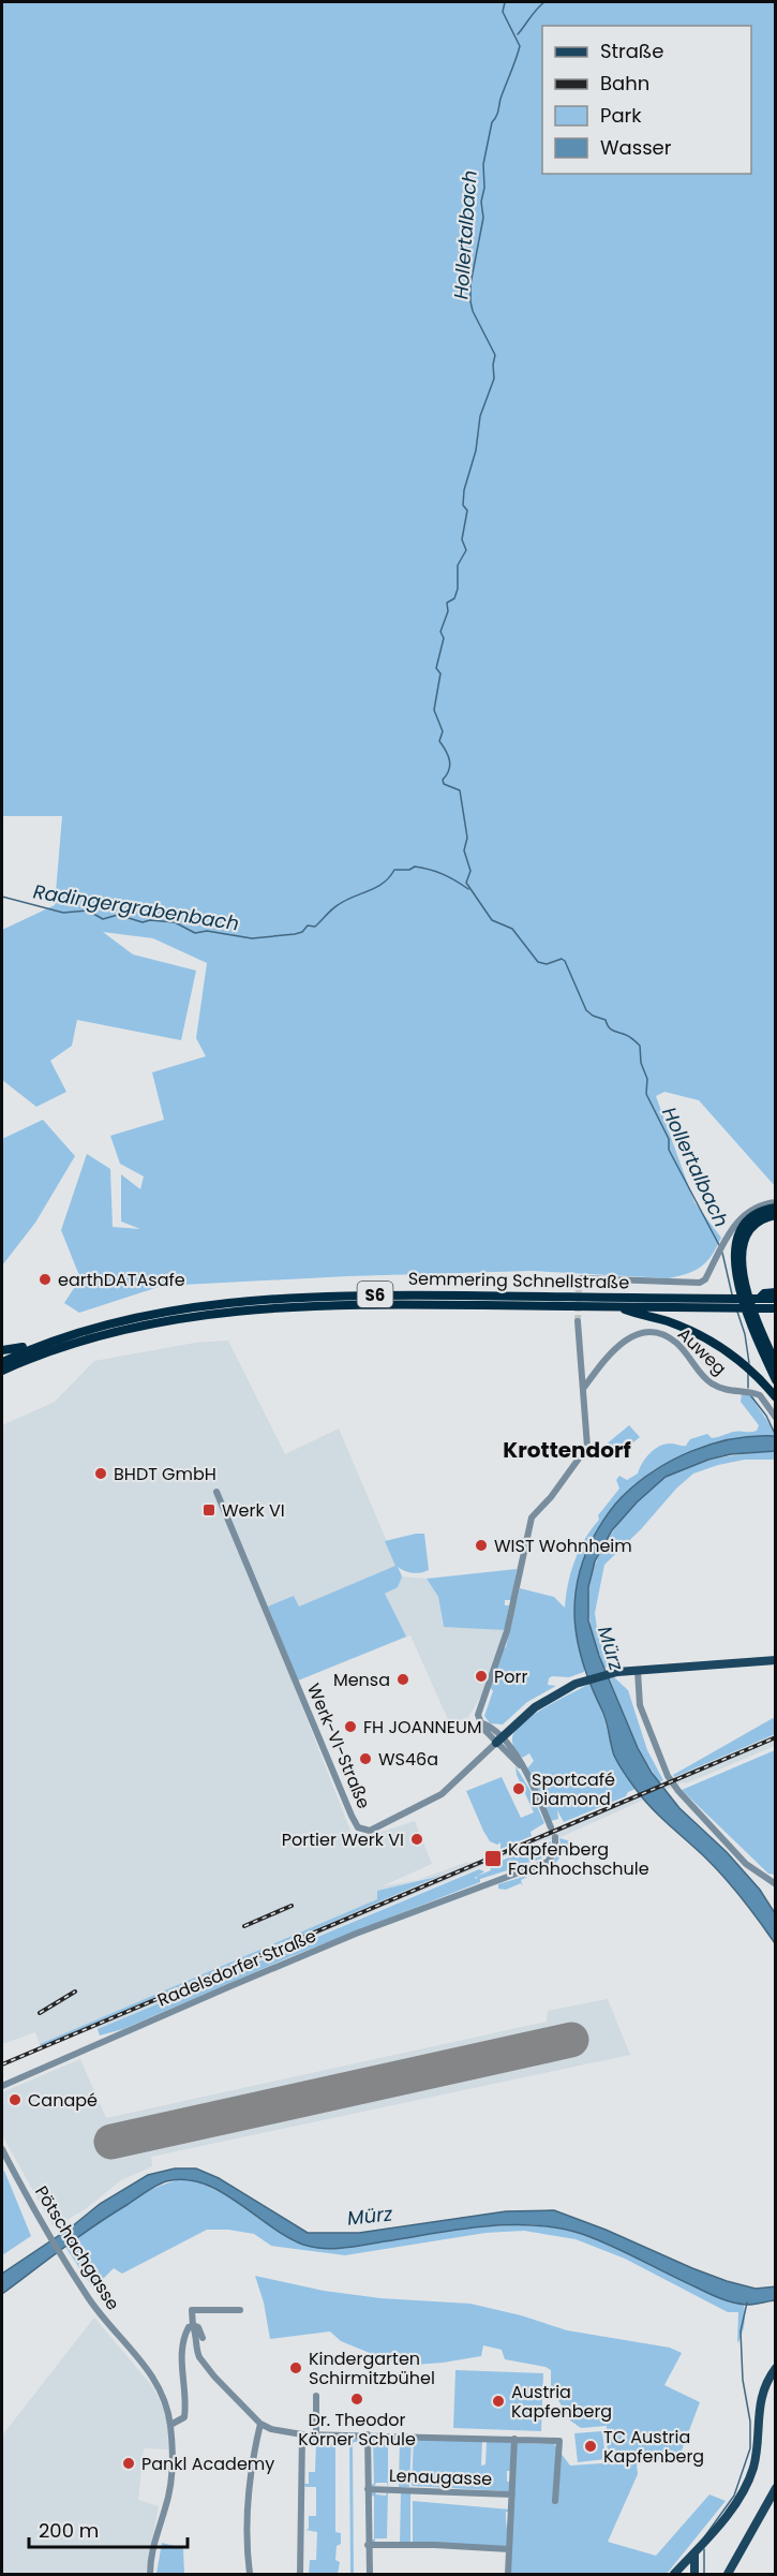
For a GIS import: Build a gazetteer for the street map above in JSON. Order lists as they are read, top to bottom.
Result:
{
  "streets": {
    "highway": ["Semmering Schnellstraße", "S6"],
    "main road": ["Werk-VI-Straße"],
    "street": [
      "Auweg",
      "Radelsdorfer Straße",
      "Pötschachgasse",
      "Lenaugasse"
    ]
  },
  "districts": ["Krottendorf"],
  "water": ["Hollertalbach", "Radingergrabenbach", "Mürz"],
  "places": {
    "other": [
      "earthDATAsafe",
      "BHDT GmbH",
      "WIST Wohnheim",
      "Porr",
      "Mensa",
      "FH JOANNEUM",
      "WS46a",
      "Sportcafé Diamond",
      "Portier Werk VI",
      "Canapé",
      "Kindergarten Schirmitzbühel",
      "Dr. Theodor Körner Schule",
      "Austria Kapfenberg",
      "TC Austria Kapfenberg",
      "Pankl Academy"
    ],
    "transit": ["Werk VI", "Kapfenberg Fachhochschule"]
  },
  "legend": [
    "Straße",
    "Bahn",
    "Park",
    "Wasser"
  ],
  "scale_bar": "200 m"
}
